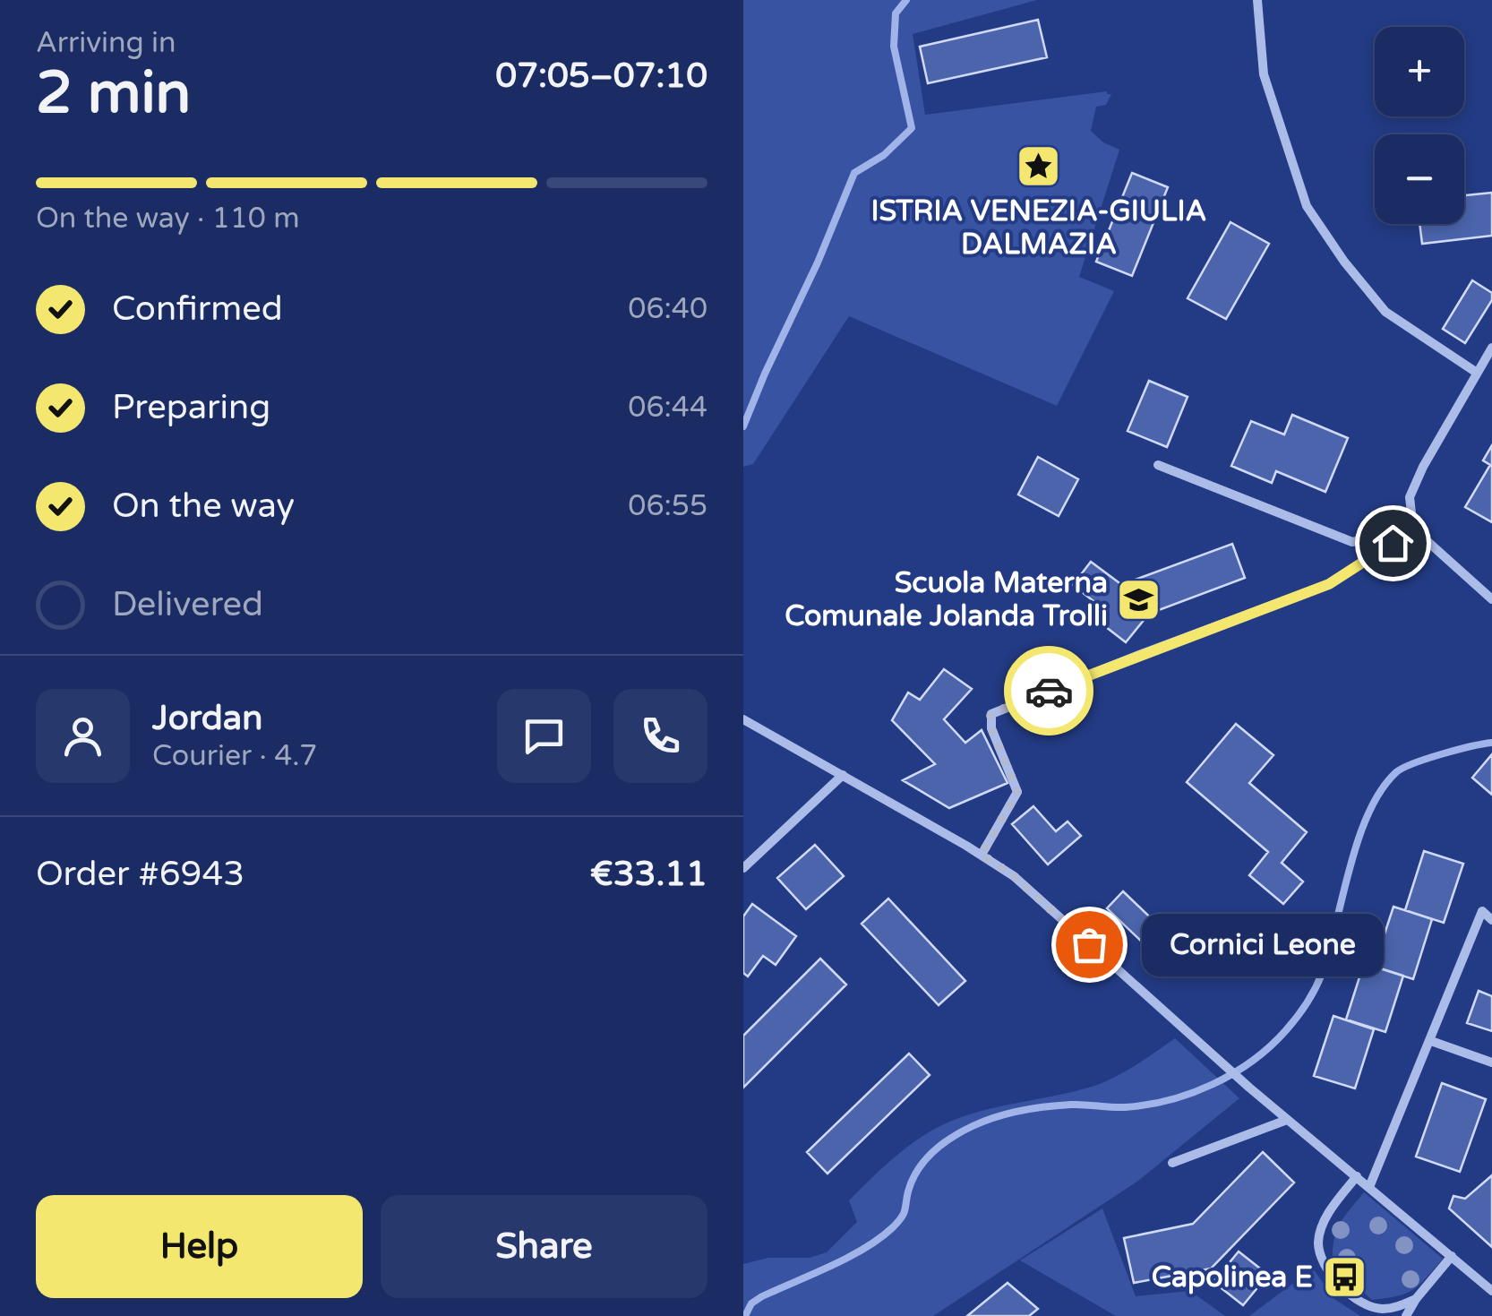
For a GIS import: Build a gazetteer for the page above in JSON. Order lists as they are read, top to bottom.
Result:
{
  "places": {
    "place": ["ISTRIA VENEZIA-GIULIA DALMAZIA"],
    "school or university": ["Scuola Materna Comunale Jolanda Trolli"],
    "other": ["Cornici Leone"],
    "bus stop": ["Capolinea E"]
  },
  "page": {
    "heading": ["2 min", "Arriving in", "07:05–07:10"],
    "panel": [
      "Jordan",
      "Courier · 4.7",
      "Order #6943",
      "€33.11"
    ],
    "map_buttons": ["+", "−"],
    "bar": "On the way · 110 m",
    "list": [
      ["Confirmed", "06:40"],
      ["Preparing", "06:44"],
      ["On the way", "06:55"],
      "Delivered"
    ],
    "bubble": "Cornici Leone",
    "buttons": ["Help", "Share"]
  }
}
